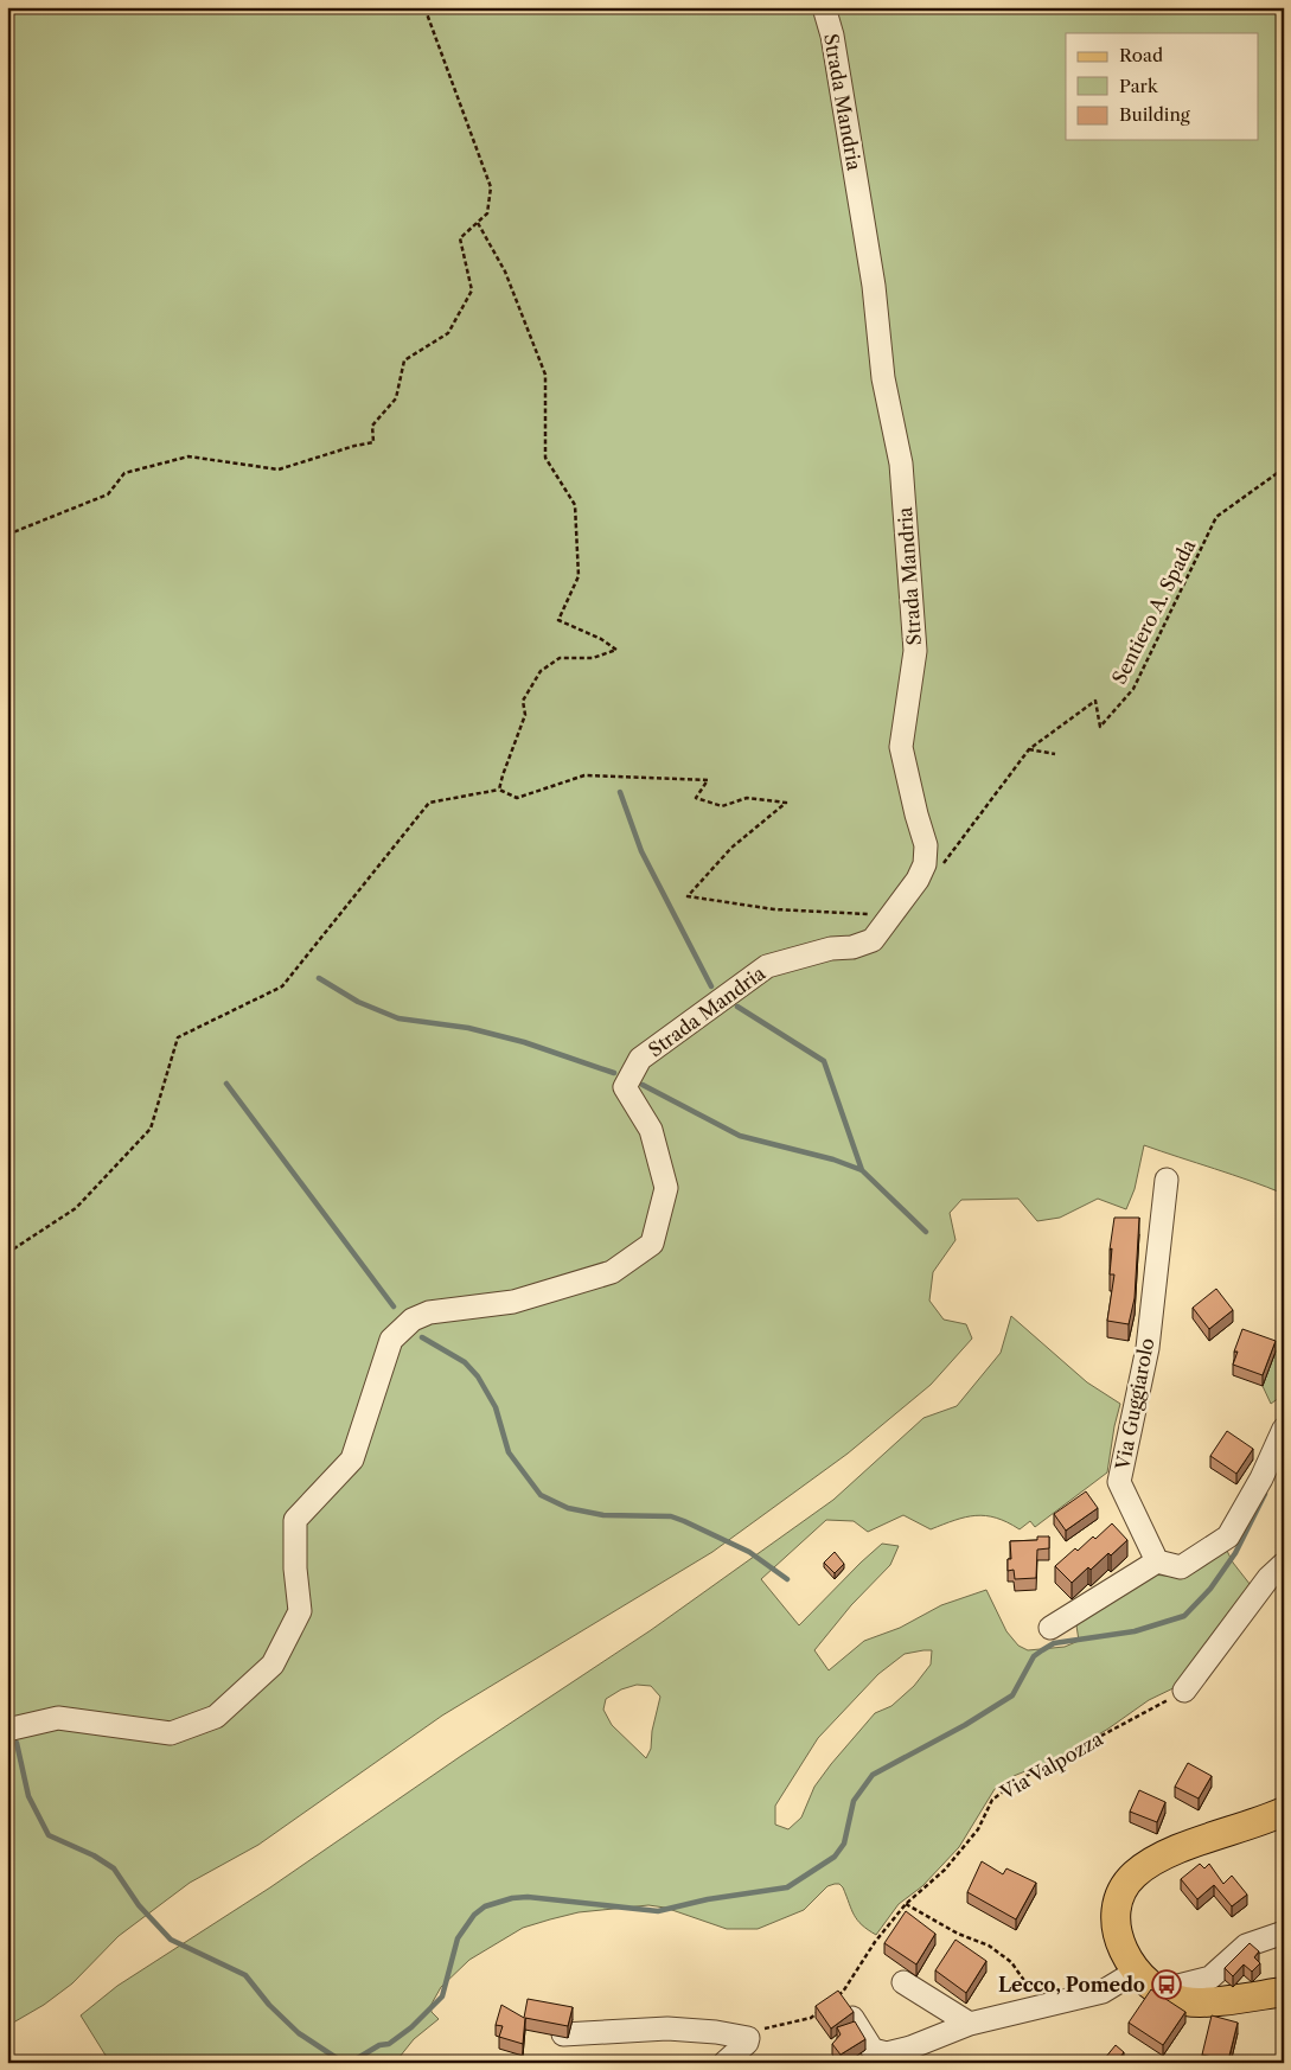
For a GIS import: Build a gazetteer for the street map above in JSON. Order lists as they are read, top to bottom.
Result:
{
  "streets": {
    "street": ["Strada Mandria", "Via Guggiarolo"],
    "path": ["Sentiero A. Spada", "Via Valpozza"]
  },
  "crossings": [
    ["Strada Mandria", "Sentiero A. Spada"]
  ],
  "places": {
    "bus stop": ["Lecco, Pomedo"]
  },
  "legend": ["Road", "Park", "Building"]
}
